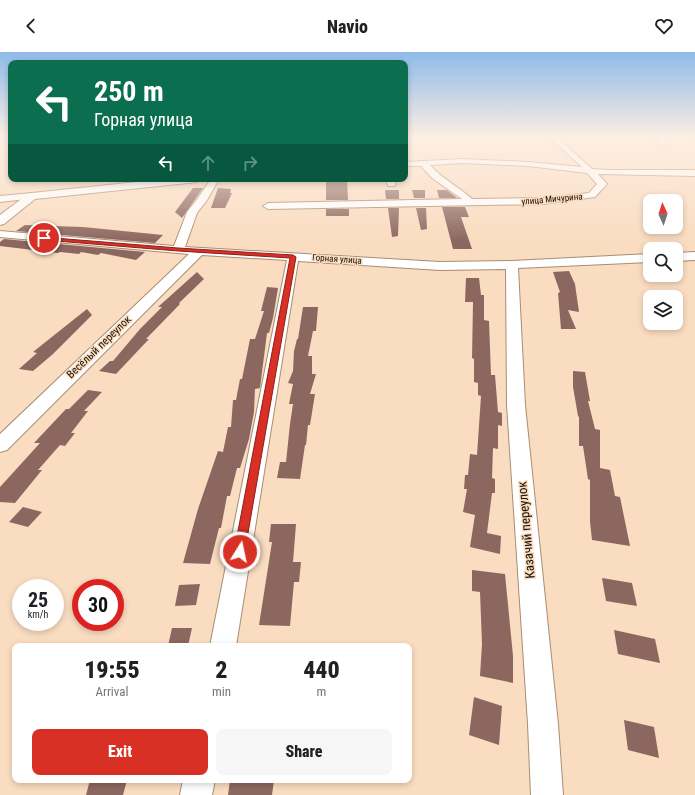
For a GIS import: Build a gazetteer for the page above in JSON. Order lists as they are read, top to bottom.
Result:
{
  "streets": {
    "street": [
      "улица Мичурина",
      "Горная улица",
      "Весёлый переулок",
      "Казачий переулок"
    ]
  },
  "crossings": [
    ["Горная улица", "Весёлый переулок"],
    ["Горная улица", "Казачий переулок"]
  ],
  "north": "top",
  "page": {
    "header": "Navio",
    "turn": ["250 m", "Горная улица"],
    "speed": "25 km/h",
    "limit": "30",
    "eta": [
      "19:55",
      "Arrival",
      "2",
      "min",
      "440",
      "m"
    ],
    "buttons": ["Exit", "Share"]
  }
}
